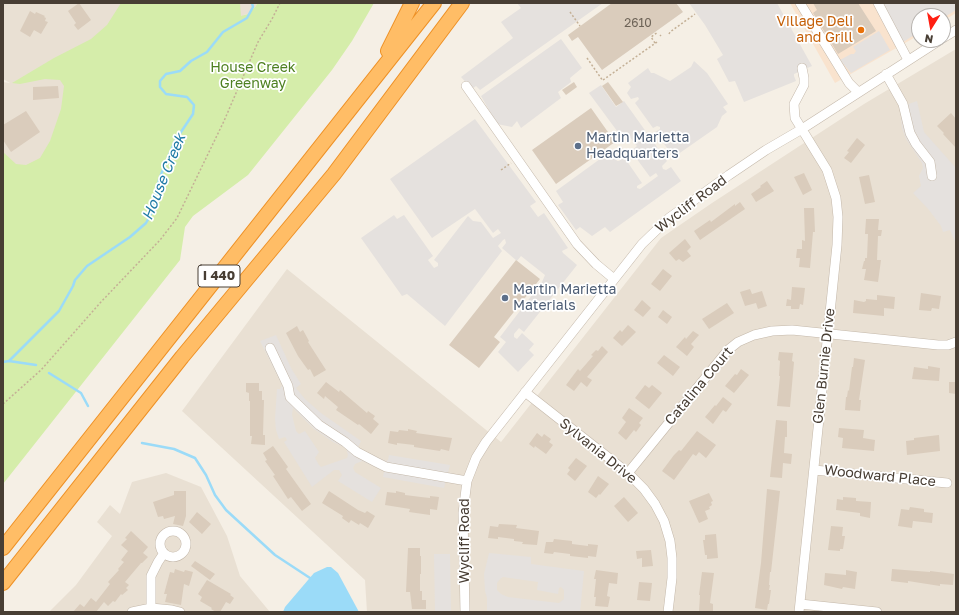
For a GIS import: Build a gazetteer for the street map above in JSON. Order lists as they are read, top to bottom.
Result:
{
  "streets": {
    "highway": ["I 440"],
    "street": [
      "Wycliff Road",
      "Glen Burnie Drive",
      "Catalina Court",
      "Sylvania Drive",
      "Woodward Place"
    ]
  },
  "crossings": [
    ["Wycliff Road", "Glen Burnie Drive"],
    ["Wycliff Road", "Sylvania Drive"],
    ["Glen Burnie Drive", "Catalina Court"],
    ["Glen Burnie Drive", "Woodward Place"],
    ["Catalina Court", "Sylvania Drive"]
  ],
  "water": ["House Creek"],
  "parks": ["House Creek Greenway"],
  "places": ["Village Deli and Grill", "Martin Marietta Headquarters", "Martin Marietta Materials"],
  "house_numbers": ["2610"],
  "north": "bottom"
}
